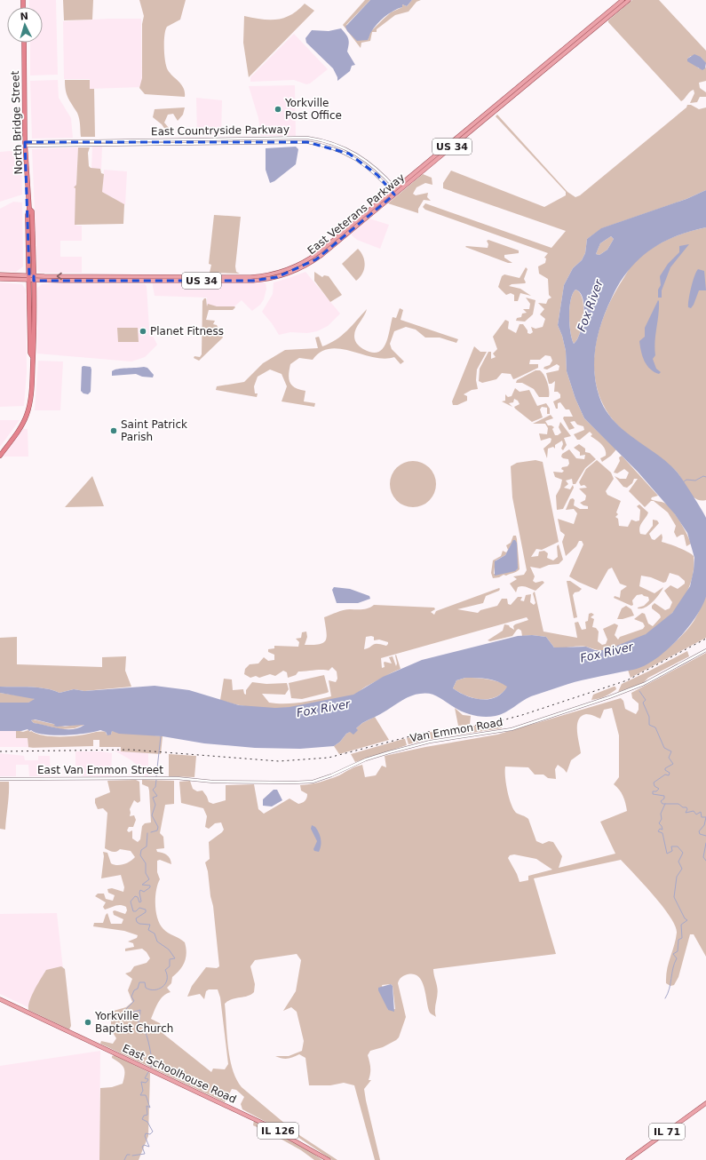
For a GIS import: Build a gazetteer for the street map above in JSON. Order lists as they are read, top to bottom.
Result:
{
  "streets": {
    "highway": ["North Bridge Street"],
    "main road": [
      "US 34",
      "East Veterans Parkway",
      "East Schoolhouse Road",
      "IL 126",
      "IL 71"
    ],
    "street": ["East Countryside Parkway", "Van Emmon Road", "East Van Emmon Street"]
  },
  "crossings": [
    ["North Bridge Street", "East Countryside Parkway"],
    ["North Bridge Street", "US 34"],
    ["North Bridge Street", "East Veterans Parkway"],
    ["East Countryside Parkway", "East Veterans Parkway"],
    ["US 34", "East Veterans Parkway"],
    ["Van Emmon Road", "East Van Emmon Street"]
  ],
  "water": ["Fox River"],
  "places": [
    "Yorkville Post Office",
    "Planet Fitness",
    "Saint Patrick Parish",
    "Yorkville Baptist Church"
  ],
  "north": "top"
}
